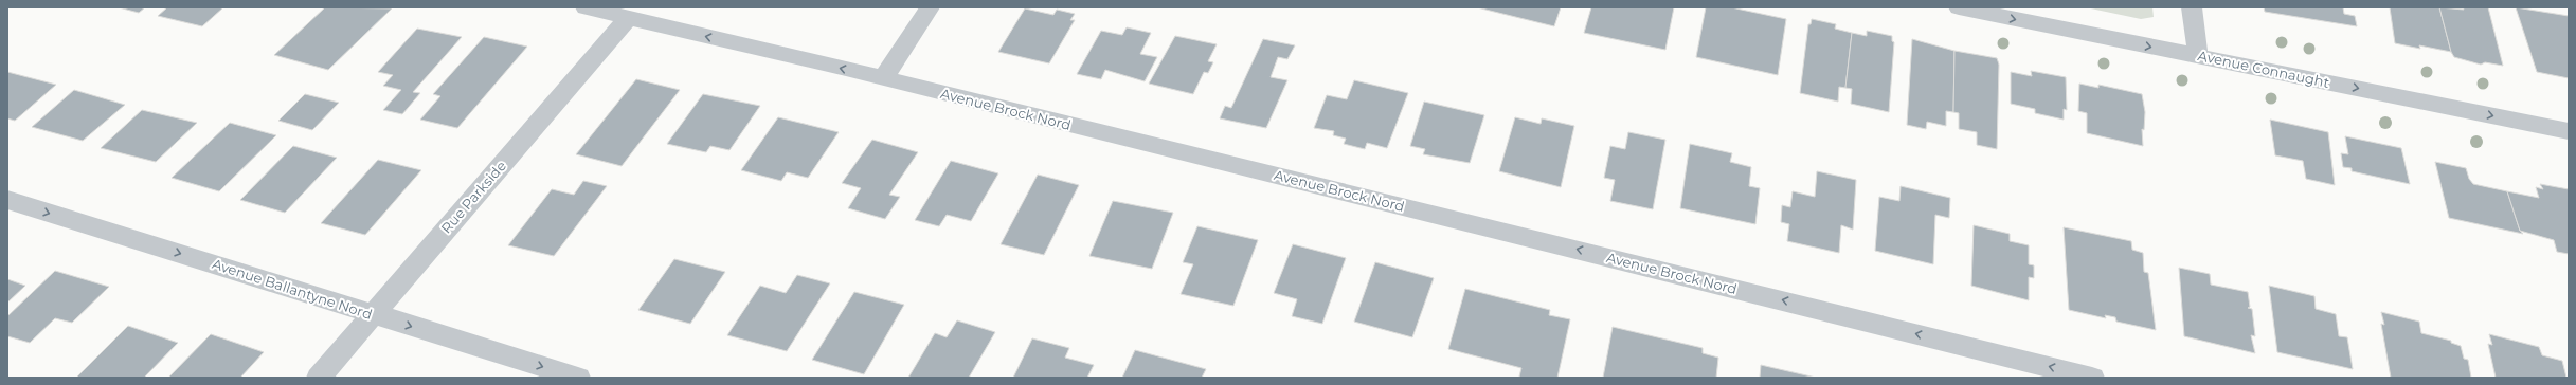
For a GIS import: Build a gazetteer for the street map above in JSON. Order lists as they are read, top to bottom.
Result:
{
  "streets": {
    "street": [
      "Avenue Connaught",
      "Avenue Brock Nord",
      "Rue Parkside",
      "Avenue Ballantyne Nord"
    ]
  },
  "crossings": [
    ["Avenue Brock Nord", "Rue Parkside"],
    ["Rue Parkside", "Avenue Ballantyne Nord"]
  ],
  "one_way": ["Avenue Connaught", "Avenue Brock Nord", "Avenue Ballantyne Nord"]
}
